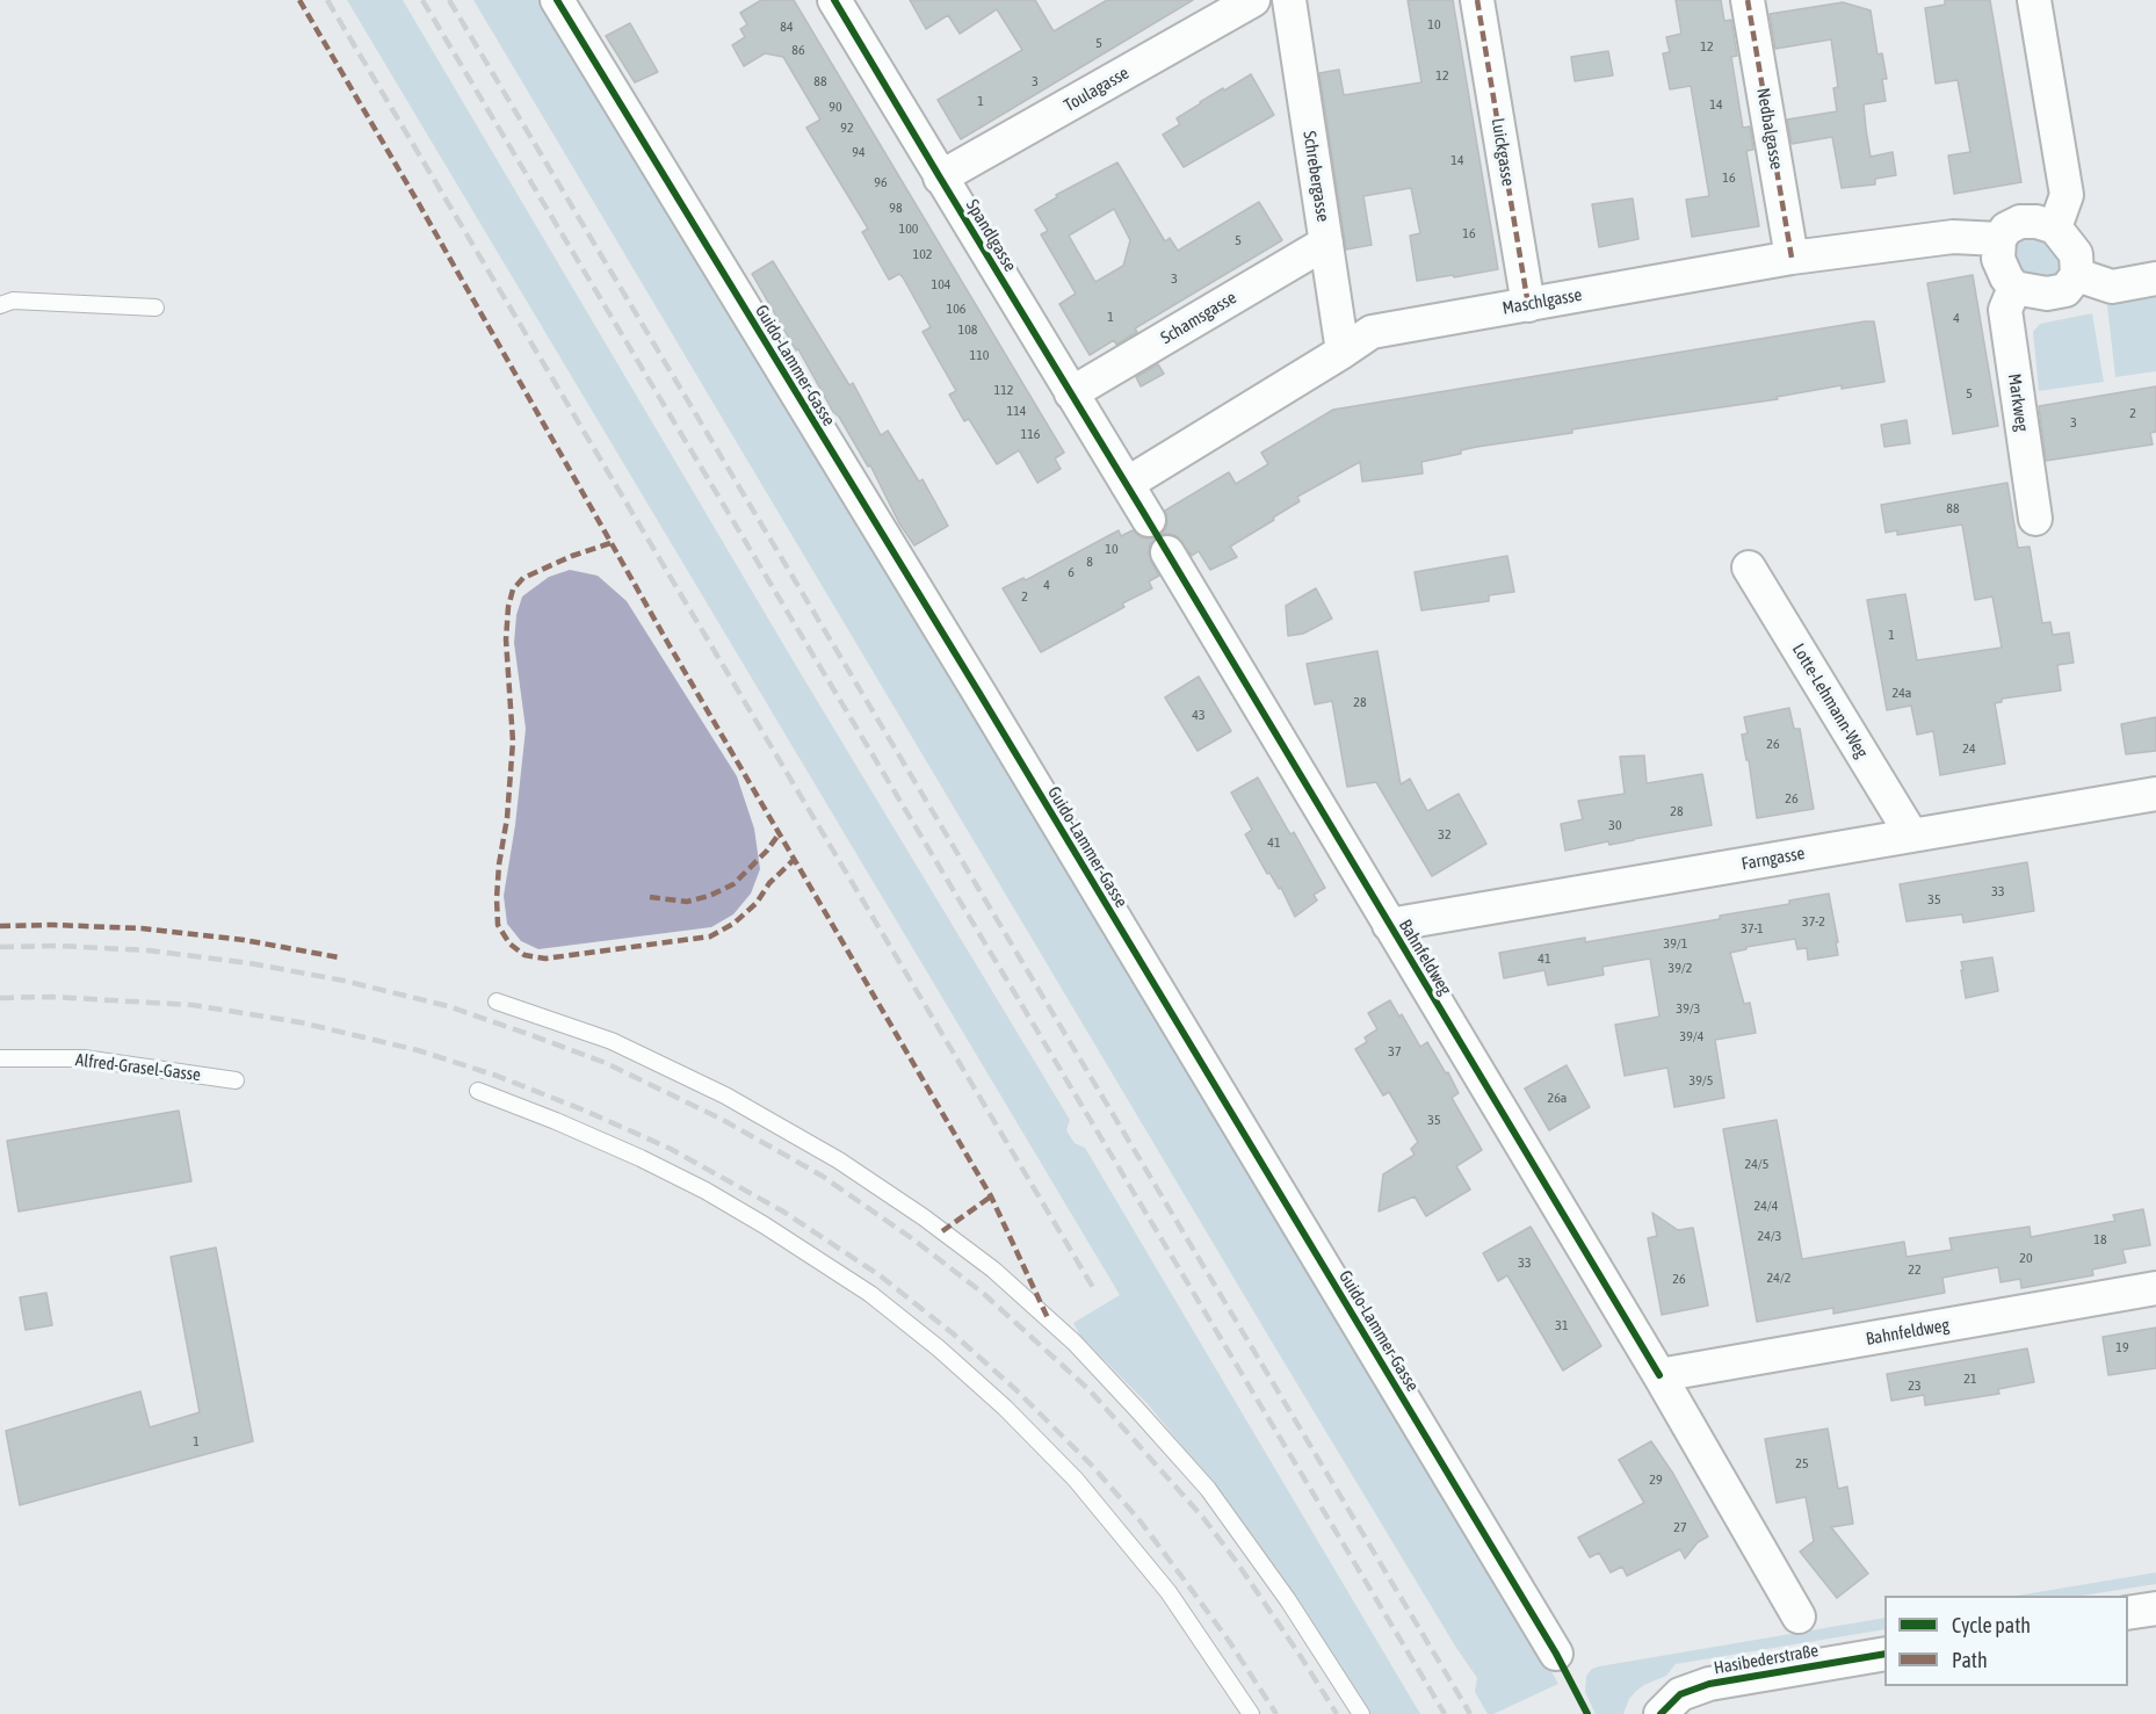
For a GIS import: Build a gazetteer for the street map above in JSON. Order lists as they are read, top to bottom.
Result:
{
  "streets": {
    "street": [
      "Toulagasse",
      "Nedbalgasse",
      "Luickgasse",
      "Schrebergasse",
      "Spandlgasse",
      "Maschlgasse",
      "Schamsgasse",
      "Guido-Lammer-Gasse",
      "Markweg",
      "Lotte-Lehmann-Weg",
      "Farngasse",
      "Bahnfeldweg",
      "Hasibederstraße"
    ],
    "lane": ["Alfred-Grasel-Gasse"]
  },
  "crossings": [
    ["Toulagasse", "Spandlgasse"],
    ["Nedbalgasse", "Maschlgasse"],
    ["Luickgasse", "Maschlgasse"],
    ["Schrebergasse", "Maschlgasse"],
    ["Schrebergasse", "Schamsgasse"],
    ["Spandlgasse", "Maschlgasse"],
    ["Spandlgasse", "Schamsgasse"],
    ["Maschlgasse", "Markweg"],
    ["Lotte-Lehmann-Weg", "Farngasse"],
    ["Farngasse", "Bahnfeldweg"]
  ],
  "house_numbers": [
    "10",
    "84",
    "5",
    "12",
    "86",
    "12",
    "88",
    "3",
    "1",
    "14",
    "90",
    "92",
    "94",
    "14",
    "16",
    "96",
    "98",
    "100",
    "16",
    "5",
    "102",
    "3",
    "104",
    "106",
    "1",
    "4",
    "108",
    "110",
    "112",
    "5",
    "114",
    "2",
    "3",
    "116",
    "88",
    "10",
    "8",
    "6",
    "4",
    "2",
    "1",
    "24a",
    "28",
    "43",
    "26",
    "24",
    "26",
    "28",
    "30",
    "32",
    "41",
    "33",
    "35",
    "37-2",
    "37-1",
    "39/1",
    "41",
    "39/2",
    "39/3",
    "39/4",
    "37",
    "39/5",
    "26a",
    "35",
    "24/5",
    "24/4",
    "24/3",
    "18",
    "20",
    "33",
    "22",
    "24/2",
    "26",
    "31",
    "19",
    "21",
    "23",
    "1",
    "25",
    "29",
    "27"
  ],
  "legend": ["Cycle path", "Path"]
}
